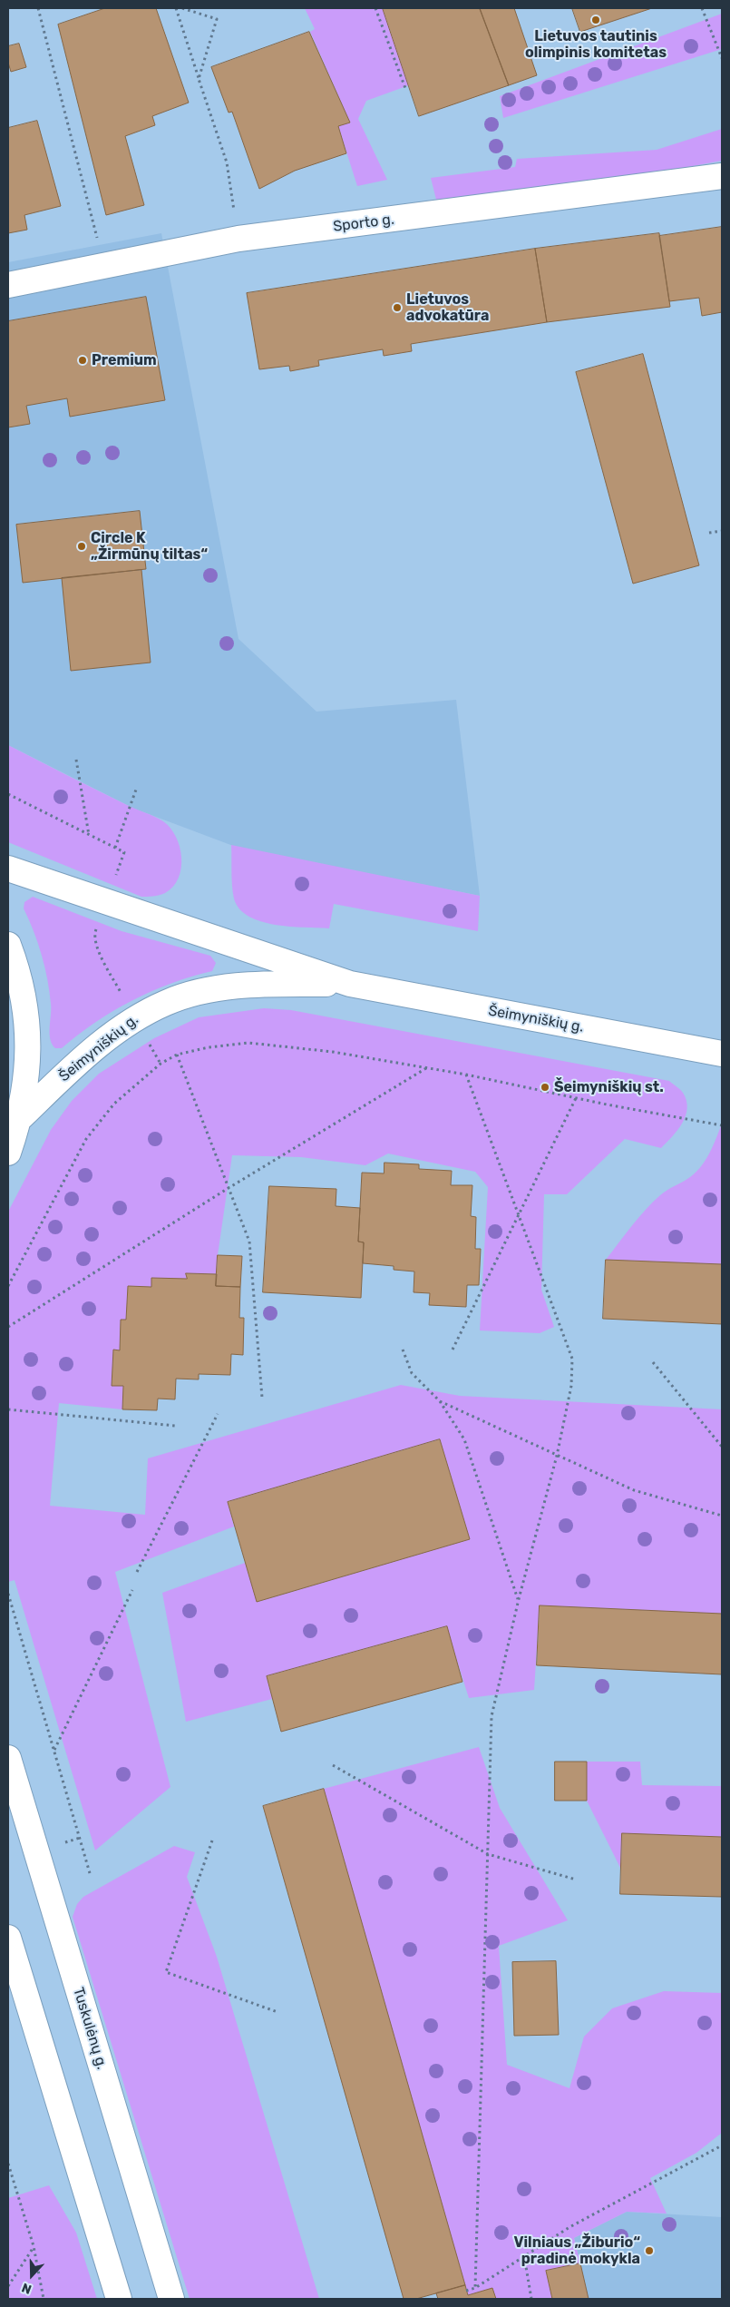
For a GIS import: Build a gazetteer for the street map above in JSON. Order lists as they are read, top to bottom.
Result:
{
  "streets": {
    "main road": ["Sporto g.", "Šeimyniškių g.", "Tuskulėnų g."]
  },
  "places": [
    "Lietuvos tautinis olimpinis komitetas",
    "Lietuvos advokatūra",
    "Premium",
    "Circle K „Žirmūnų tiltas“",
    "Šeimyniškių st.",
    "Vilniaus „Žiburio“ pradinė mokykla"
  ],
  "north": "bottom"
}
